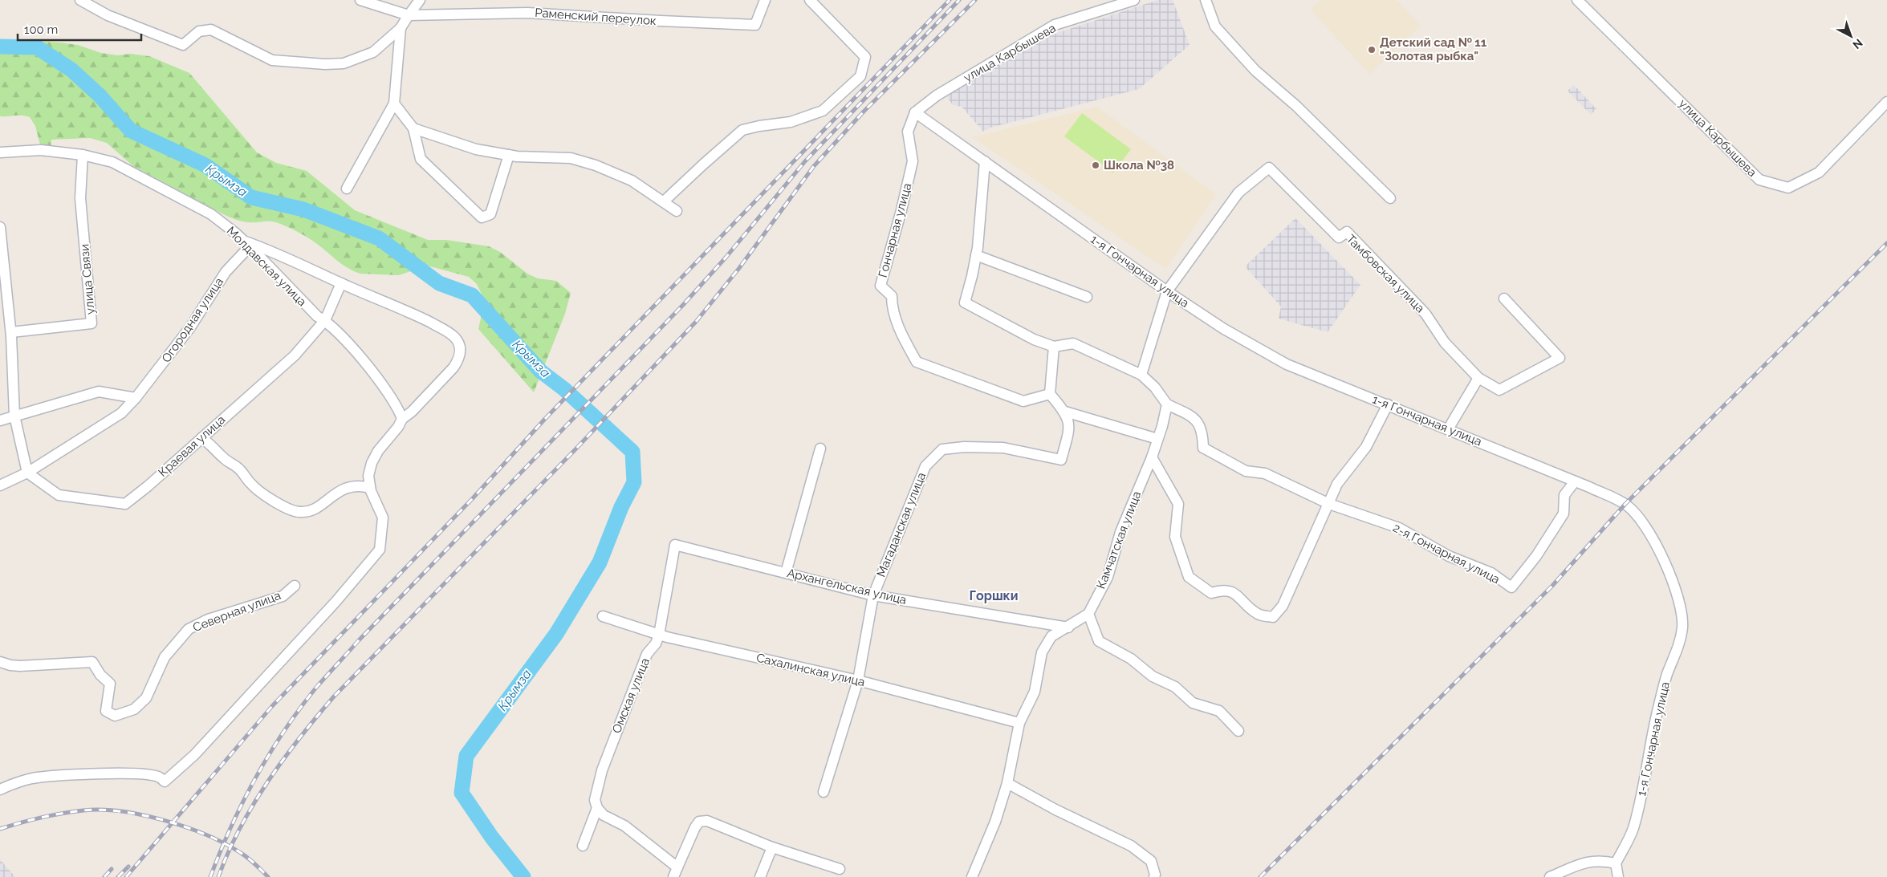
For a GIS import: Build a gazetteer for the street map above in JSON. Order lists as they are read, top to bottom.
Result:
{
  "streets": {
    "street": [
      "Раменский переулок",
      "улица Карбышева",
      "Гончарная улица",
      "Молдавская улица",
      "1-я Гончарная улица",
      "Тамбовская улица",
      "улица Связи",
      "Огородная улица",
      "Краевая улица",
      "Магаданская улица",
      "Камчатская улица",
      "2-я Гончарная улица",
      "Архангельская улица",
      "Северная улица",
      "Сахалинская улица",
      "Омская улица"
    ]
  },
  "crossings": [
    ["улица Карбышева", "Гончарная улица"],
    ["улица Карбышева", "1-я Гончарная улица"],
    ["Гончарная улица", "1-я Гончарная улица"],
    ["Молдавская улица", "улица Связи"],
    ["Молдавская улица", "Огородная улица"],
    ["Молдавская улица", "Краевая улица"],
    ["1-я Гончарная улица", "Тамбовская улица"],
    ["1-я Гончарная улица", "2-я Гончарная улица"],
    ["Огородная улица", "Краевая улица"],
    ["Магаданская улица", "Архангельская улица"],
    ["Магаданская улица", "Сахалинская улица"],
    ["Камчатская улица", "Архангельская улица"],
    ["Камчатская улица", "Сахалинская улица"],
    ["Архангельская улица", "Омская улица"],
    ["Сахалинская улица", "Омская улица"]
  ],
  "districts": ["Горшки"],
  "water": ["Крымза"],
  "places": ["Детский сад № 11 \"Золотая рыбка\"", "Школа №38"],
  "scale_bar": "100 m",
  "north": "bottom right"
}
